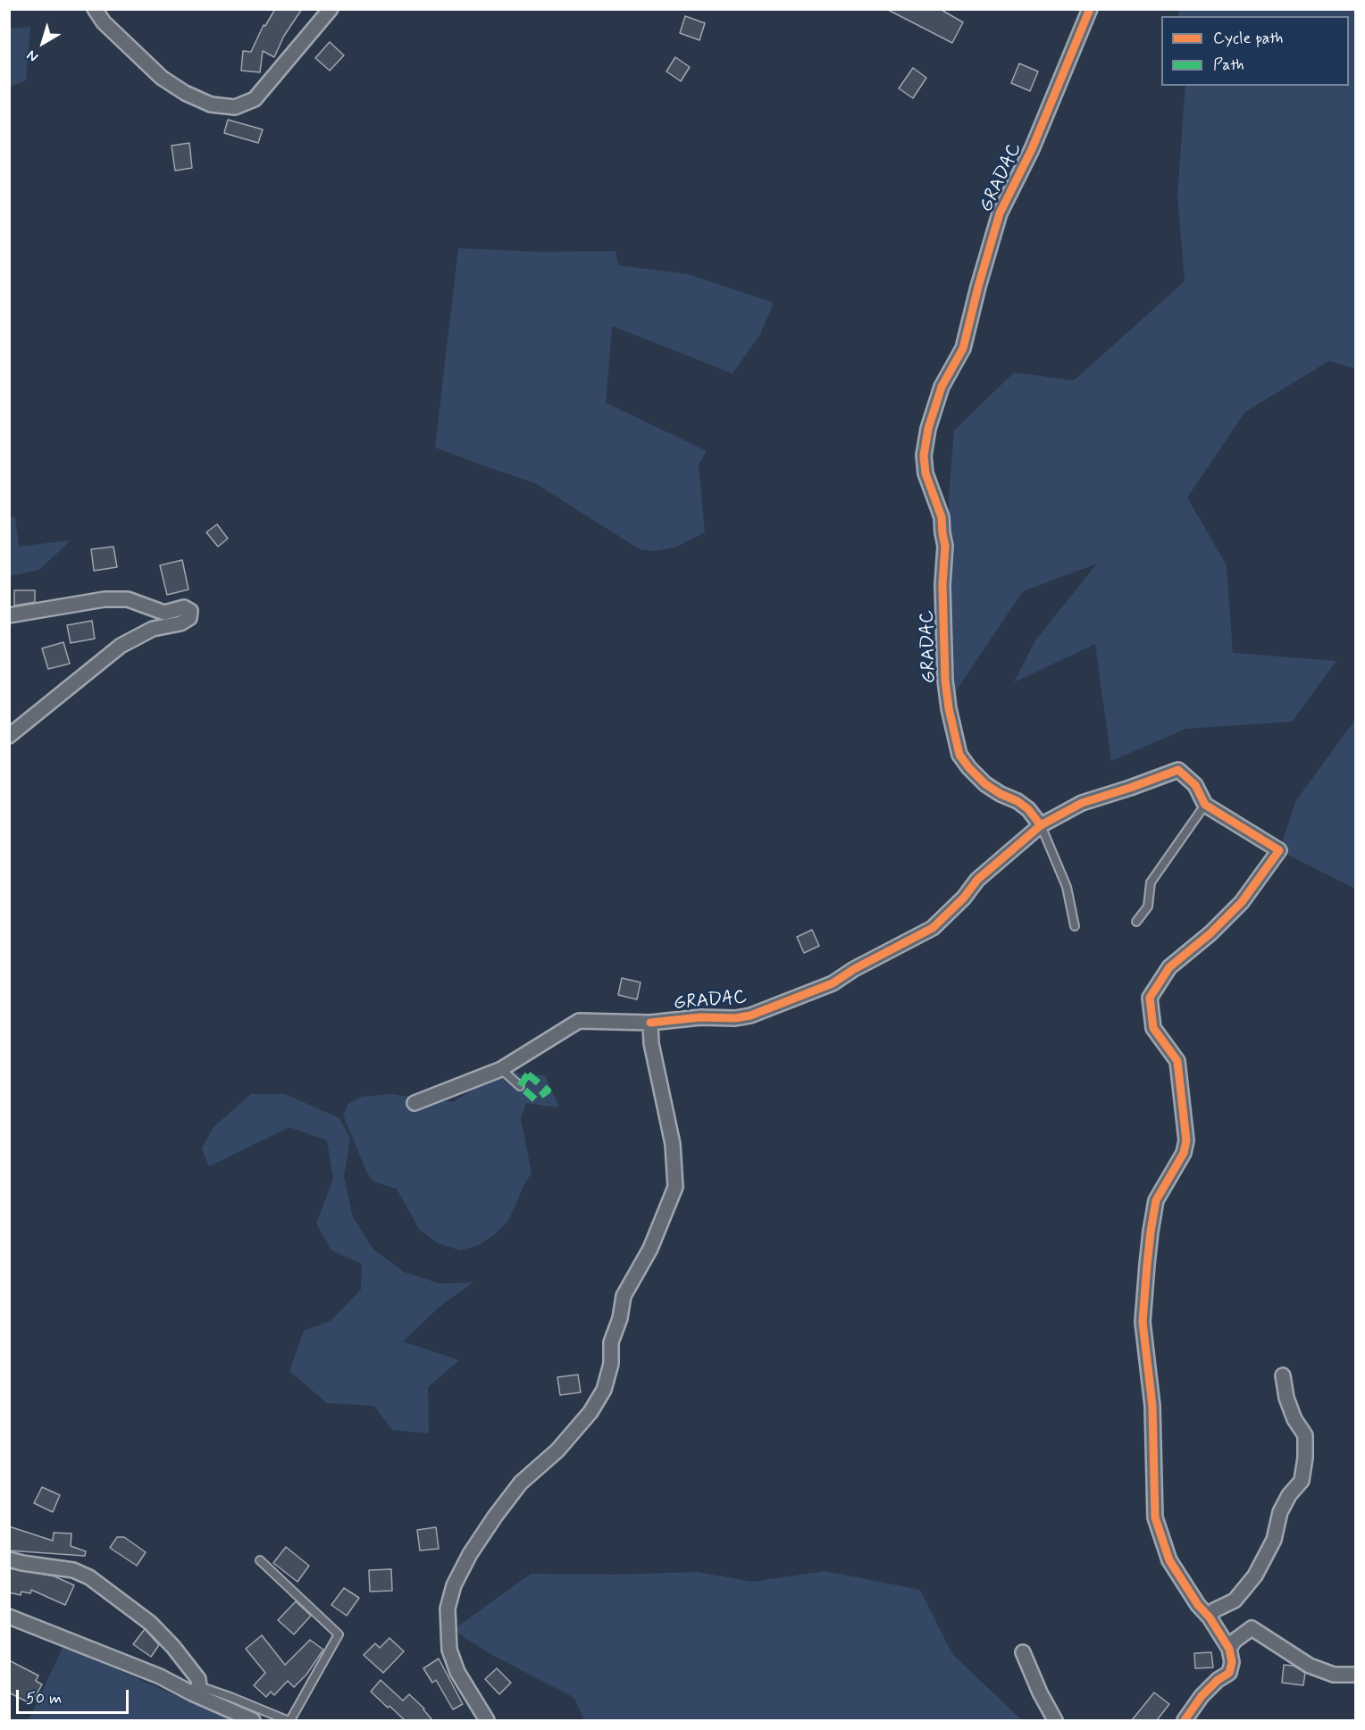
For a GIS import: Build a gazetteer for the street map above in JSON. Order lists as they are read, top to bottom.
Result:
{
  "streets": {
    "street": ["GRADAC"]
  },
  "legend": ["Cycle path", "Path"],
  "scale_bar": "50 m",
  "north": "bottom left"
}
